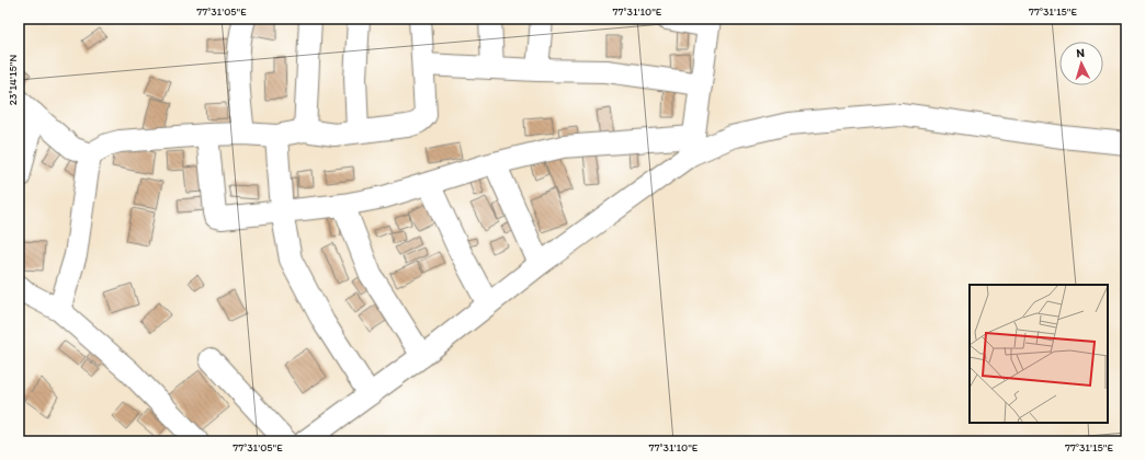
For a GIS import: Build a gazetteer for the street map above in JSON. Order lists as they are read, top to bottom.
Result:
{
  "north": "top",
  "coordinates": [
    "77°31'05\"E",
    "77°31'10\"E",
    "77°31'15\"E",
    "23°14'15\"N"
  ]
}
